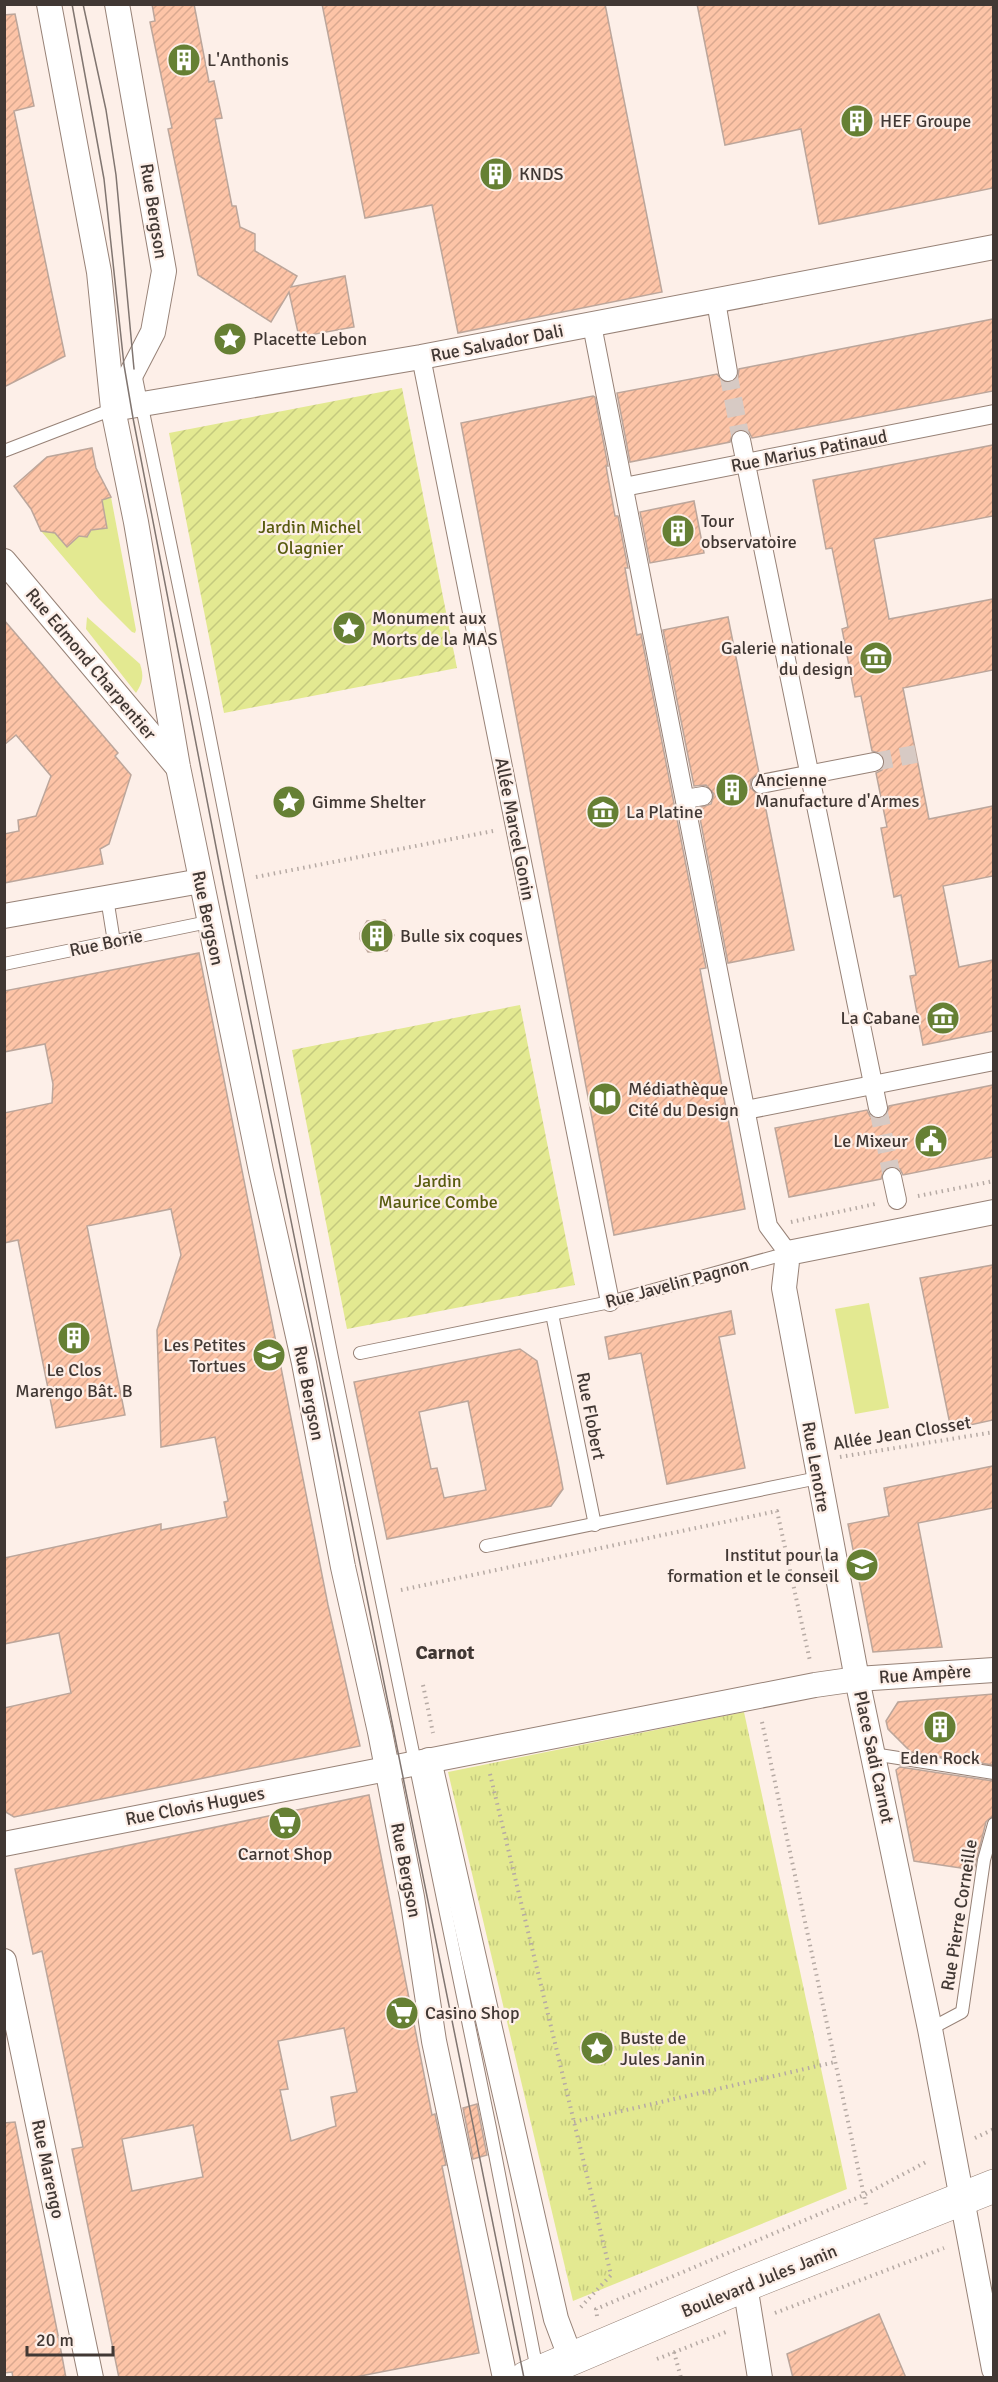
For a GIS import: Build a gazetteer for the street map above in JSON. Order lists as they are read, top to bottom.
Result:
{
  "streets": {
    "main road": ["Boulevard Jules Janin"],
    "street": [
      "Rue Bergson",
      "Rue Salvador Dali",
      "Rue Marius Patinaud",
      "Rue Edmond Charpentier",
      "Allée Marcel Gonin",
      "Rue Javelin Pagnon",
      "Rue Lenotre",
      "Rue Ampère",
      "Place Sadi Carnot",
      "Rue Clovis Hugues",
      "Rue Marengo"
    ],
    "lane": ["Rue Borie", "Rue Flobert", "Rue Pierre Corneille"],
    "path": ["Allée Jean Closset"]
  },
  "crossings": [
    ["Rue Bergson", "Rue Salvador Dali"],
    ["Rue Bergson", "Rue Edmond Charpentier"],
    ["Rue Bergson", "Rue Borie"],
    ["Rue Bergson", "Place Sadi Carnot"],
    ["Rue Bergson", "Rue Clovis Hugues"],
    ["Rue Salvador Dali", "Allée Marcel Gonin"],
    ["Allée Marcel Gonin", "Rue Javelin Pagnon"],
    ["Rue Javelin Pagnon", "Rue Flobert"],
    ["Rue Javelin Pagnon", "Rue Lenotre"],
    ["Allée Jean Closset", "Rue Lenotre"],
    ["Rue Lenotre", "Rue Ampère"],
    ["Rue Lenotre", "Place Sadi Carnot"],
    ["Rue Ampère", "Place Sadi Carnot"],
    ["Place Sadi Carnot", "Rue Clovis Hugues"],
    ["Place Sadi Carnot", "Rue Pierre Corneille"],
    ["Place Sadi Carnot", "Boulevard Jules Janin"]
  ],
  "districts": ["Carnot"],
  "parks": ["Jardin Michel Olagnier", "Jardin Maurice Combe"],
  "places": {
    "building": [
      "L'Anthonis",
      "HEF Groupe",
      "KNDS",
      "Tour observatoire",
      "Ancienne Manufacture d'Armes",
      "Bulle six coques",
      "Le Clos Marengo Bât. B",
      "Eden Rock"
    ],
    "place": [
      "Placette Lebon",
      "Monument aux Morts de la MAS",
      "Gimme Shelter",
      "Buste de Jules Janin"
    ],
    "museum": ["Galerie nationale du design", "La Platine", "La Cabane"],
    "library": ["Médiathèque Cité du Design"],
    "public building": ["Le Mixeur"],
    "school or university": ["Les Petites Tortues", "Institut pour la formation et le conseil"],
    "supermarket": ["Carnot Shop", "Casino Shop"]
  },
  "scale_bar": "20 m"
}
